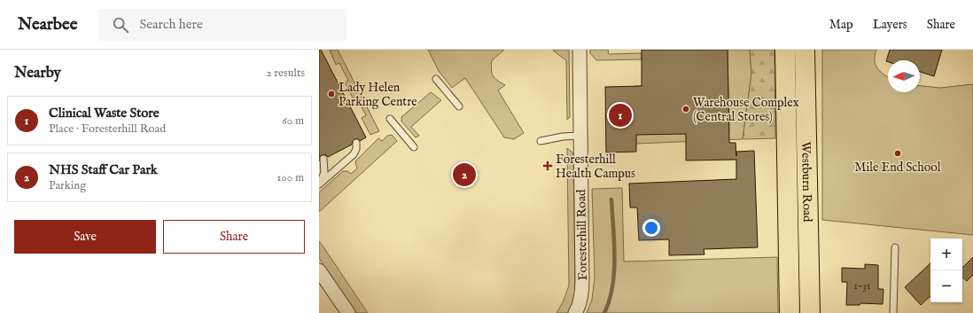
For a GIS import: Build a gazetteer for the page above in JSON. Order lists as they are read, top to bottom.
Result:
{
  "streets": {
    "main road": ["Westburn Road"],
    "street": ["Foresterhill Road"]
  },
  "places": {
    "other": ["Lady Helen Parking Centre", "Warehouse Complex (Central Stores)", "Mile End School"],
    "health": ["Foresterhill Health Campus"]
  },
  "house_numbers": ["1-31"],
  "north": "left",
  "page": {
    "header": "Nearbee",
    "search": "Search here",
    "nav": ["Map", "Layers", "Share"],
    "heading": ["Nearby", "2 results"],
    "list": [
      {
        "mark": "1",
        "name": "Clinical Waste Store",
        "note": "Place · Foresterhill Road",
        "value": "60 m"
      },
      {
        "mark": "2",
        "name": "NHS Staff Car Park",
        "note": "Parking",
        "value": "100 m"
      }
    ],
    "pins": ["1", "2"],
    "buttons": ["Save", "Share"],
    "map_buttons": ["+", "−"]
  }
}
